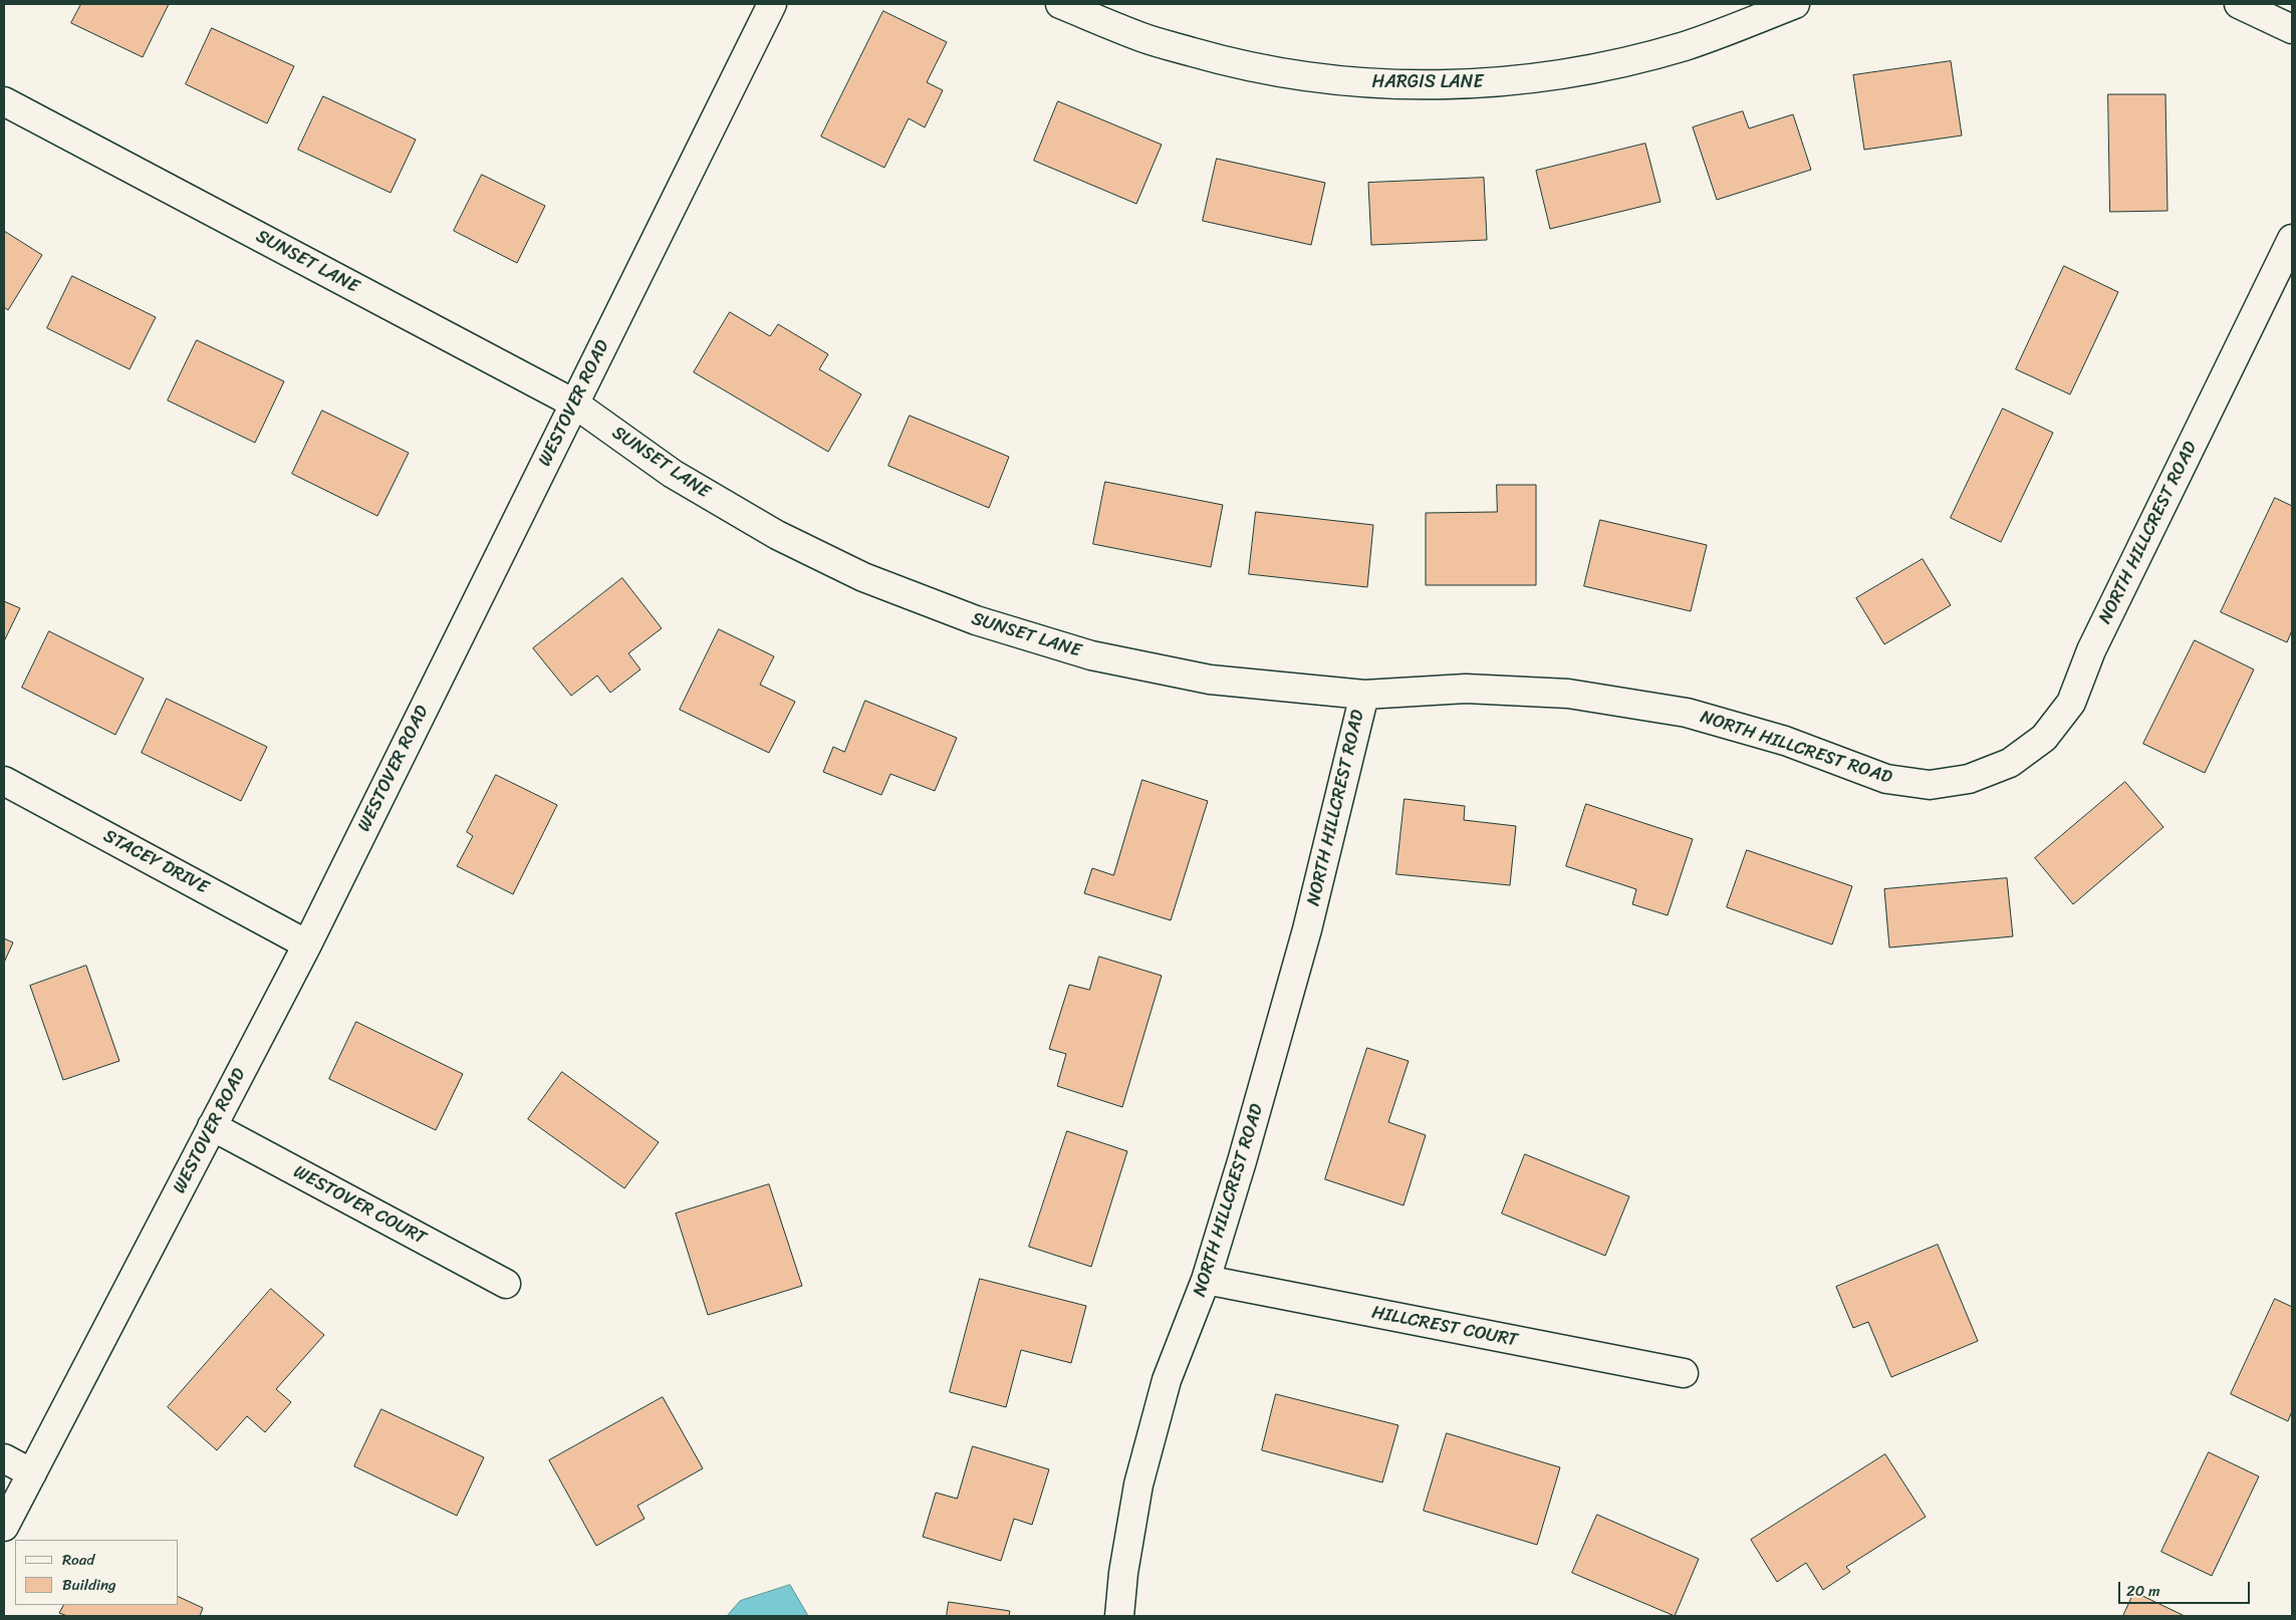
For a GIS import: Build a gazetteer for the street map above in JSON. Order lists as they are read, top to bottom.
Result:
{
  "streets": {
    "street": [
      "HARGIS LANE",
      "SUNSET LANE",
      "WESTOVER ROAD",
      "NORTH HILLCREST ROAD",
      "STACEY DRIVE",
      "WESTOVER COURT",
      "HILLCREST COURT"
    ]
  },
  "crossings": [
    ["SUNSET LANE", "WESTOVER ROAD"],
    ["SUNSET LANE", "NORTH HILLCREST ROAD"],
    ["WESTOVER ROAD", "STACEY DRIVE"],
    ["WESTOVER ROAD", "WESTOVER COURT"],
    ["NORTH HILLCREST ROAD", "HILLCREST COURT"]
  ],
  "legend": ["Road", "Building"],
  "scale_bar": "20 m"
}
